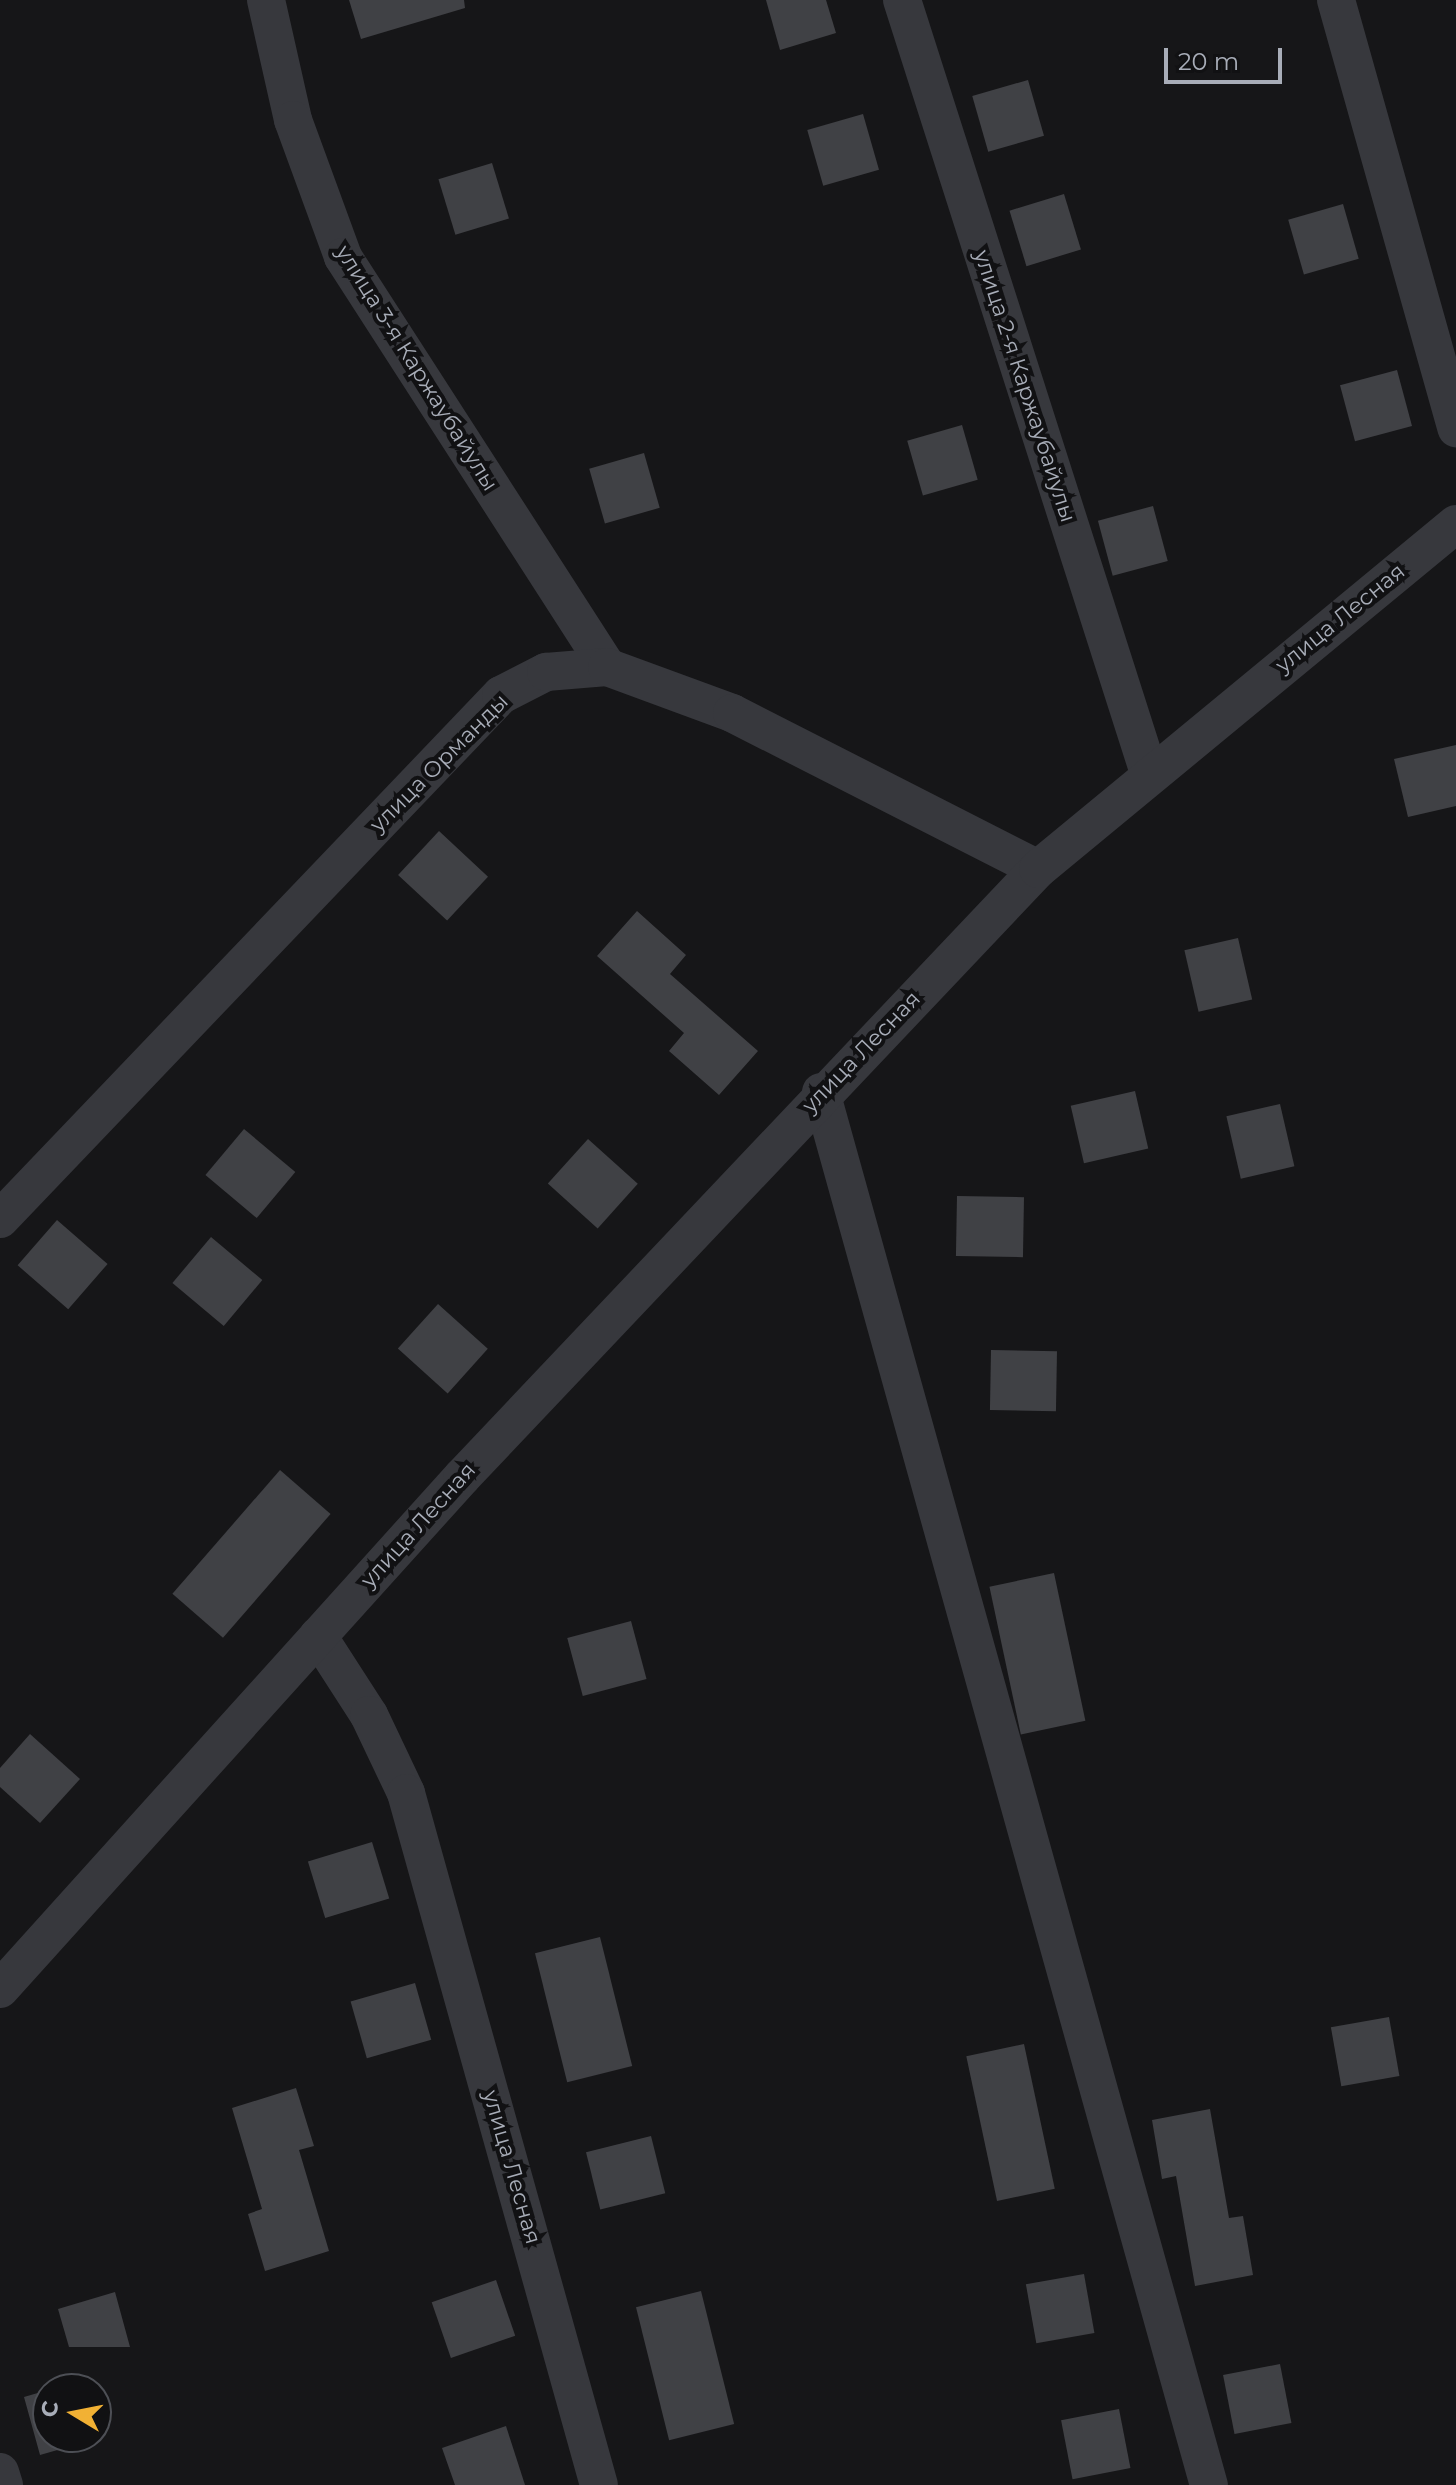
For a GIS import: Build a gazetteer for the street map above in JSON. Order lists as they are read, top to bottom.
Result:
{
  "streets": {
    "street": [
      "улица 3-я Каржаубайулы",
      "улица 2-я Каржаубайулы",
      "улица Лесная",
      "улица Орманды"
    ]
  },
  "crossings": [
    ["улица 3-я Каржаубайулы", "улица Орманды"],
    ["улица 2-я Каржаубайулы", "улица Лесная"],
    ["улица Лесная", "улица Орманды"]
  ],
  "scale_bar": "20 m",
  "north": "left"
}
